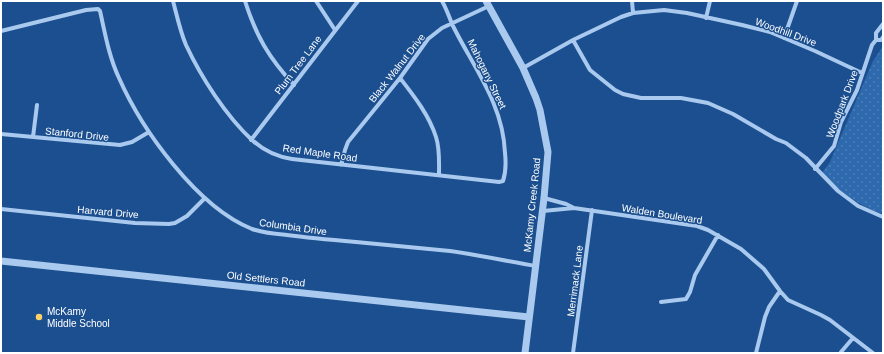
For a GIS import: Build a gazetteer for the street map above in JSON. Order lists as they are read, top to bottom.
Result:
{
  "streets": {
    "street": [
      "Woodhill Drive",
      "Plum Tree Lane",
      "Black Walnut Drive",
      "Mahogany Street",
      "Woodpark Drive",
      "Stanford Drive",
      "Red Maple Road",
      "McKamy Creek Road",
      "Harvard Drive",
      "Walden Boulevard",
      "Columbia Drive",
      "Old Settlers Road",
      "Merrimack Lane"
    ]
  },
  "crossings": [
    ["Woodhill Drive", "Woodpark Drive"],
    ["Woodhill Drive", "McKamy Creek Road"],
    ["Plum Tree Lane", "Red Maple Road"],
    ["Black Walnut Drive", "Mahogany Street"],
    ["Black Walnut Drive", "Red Maple Road"],
    ["Black Walnut Drive", "McKamy Creek Road"],
    ["Mahogany Street", "Red Maple Road"],
    ["Stanford Drive", "Columbia Drive"],
    ["McKamy Creek Road", "Walden Boulevard"],
    ["McKamy Creek Road", "Columbia Drive"],
    ["McKamy Creek Road", "Old Settlers Road"],
    ["Harvard Drive", "Columbia Drive"],
    ["Walden Boulevard", "Merrimack Lane"]
  ],
  "places": ["McKamy Middle School"]
}
